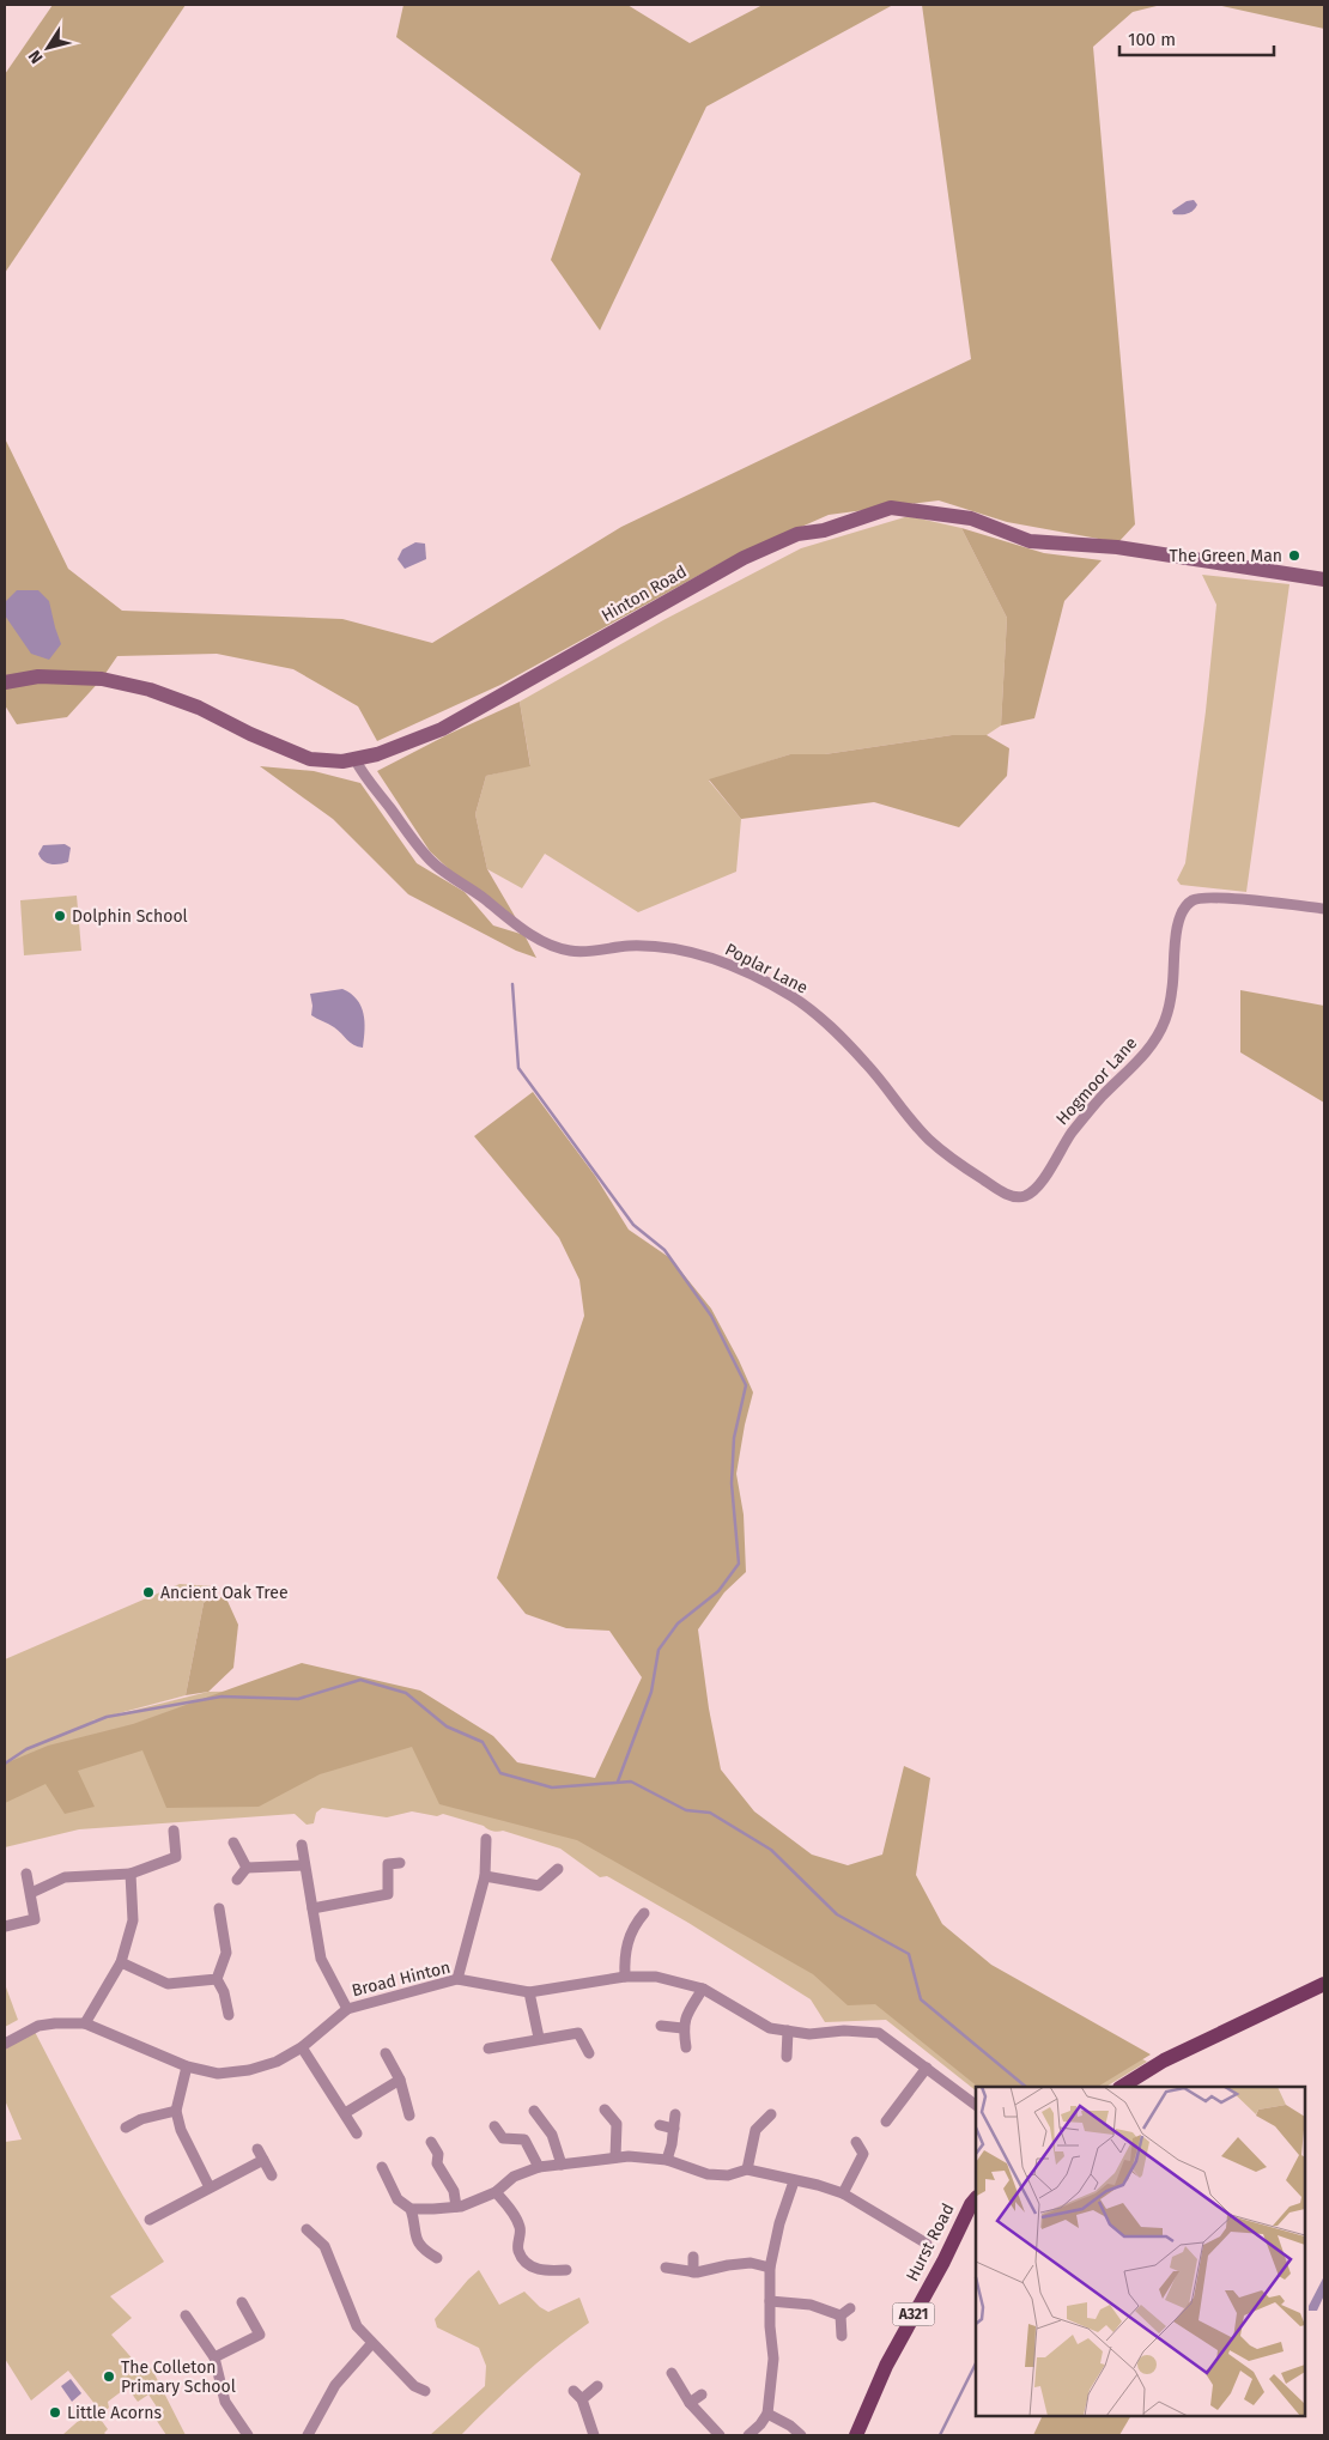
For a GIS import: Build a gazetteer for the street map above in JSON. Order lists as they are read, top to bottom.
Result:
{
  "streets": {
    "main road": ["Hurst Road", "A321"],
    "street": [
      "Hinton Road",
      "Poplar Lane",
      "Hogmoor Lane",
      "Broad Hinton"
    ]
  },
  "crossings": [
    ["Hinton Road", "Poplar Lane"],
    ["Poplar Lane", "Hogmoor Lane"]
  ],
  "places": [
    "The Green Man",
    "Dolphin School",
    "Ancient Oak Tree",
    "The Colleton Primary School",
    "Little Acorns"
  ],
  "scale_bar": "100 m",
  "north": "bottom left"
}
